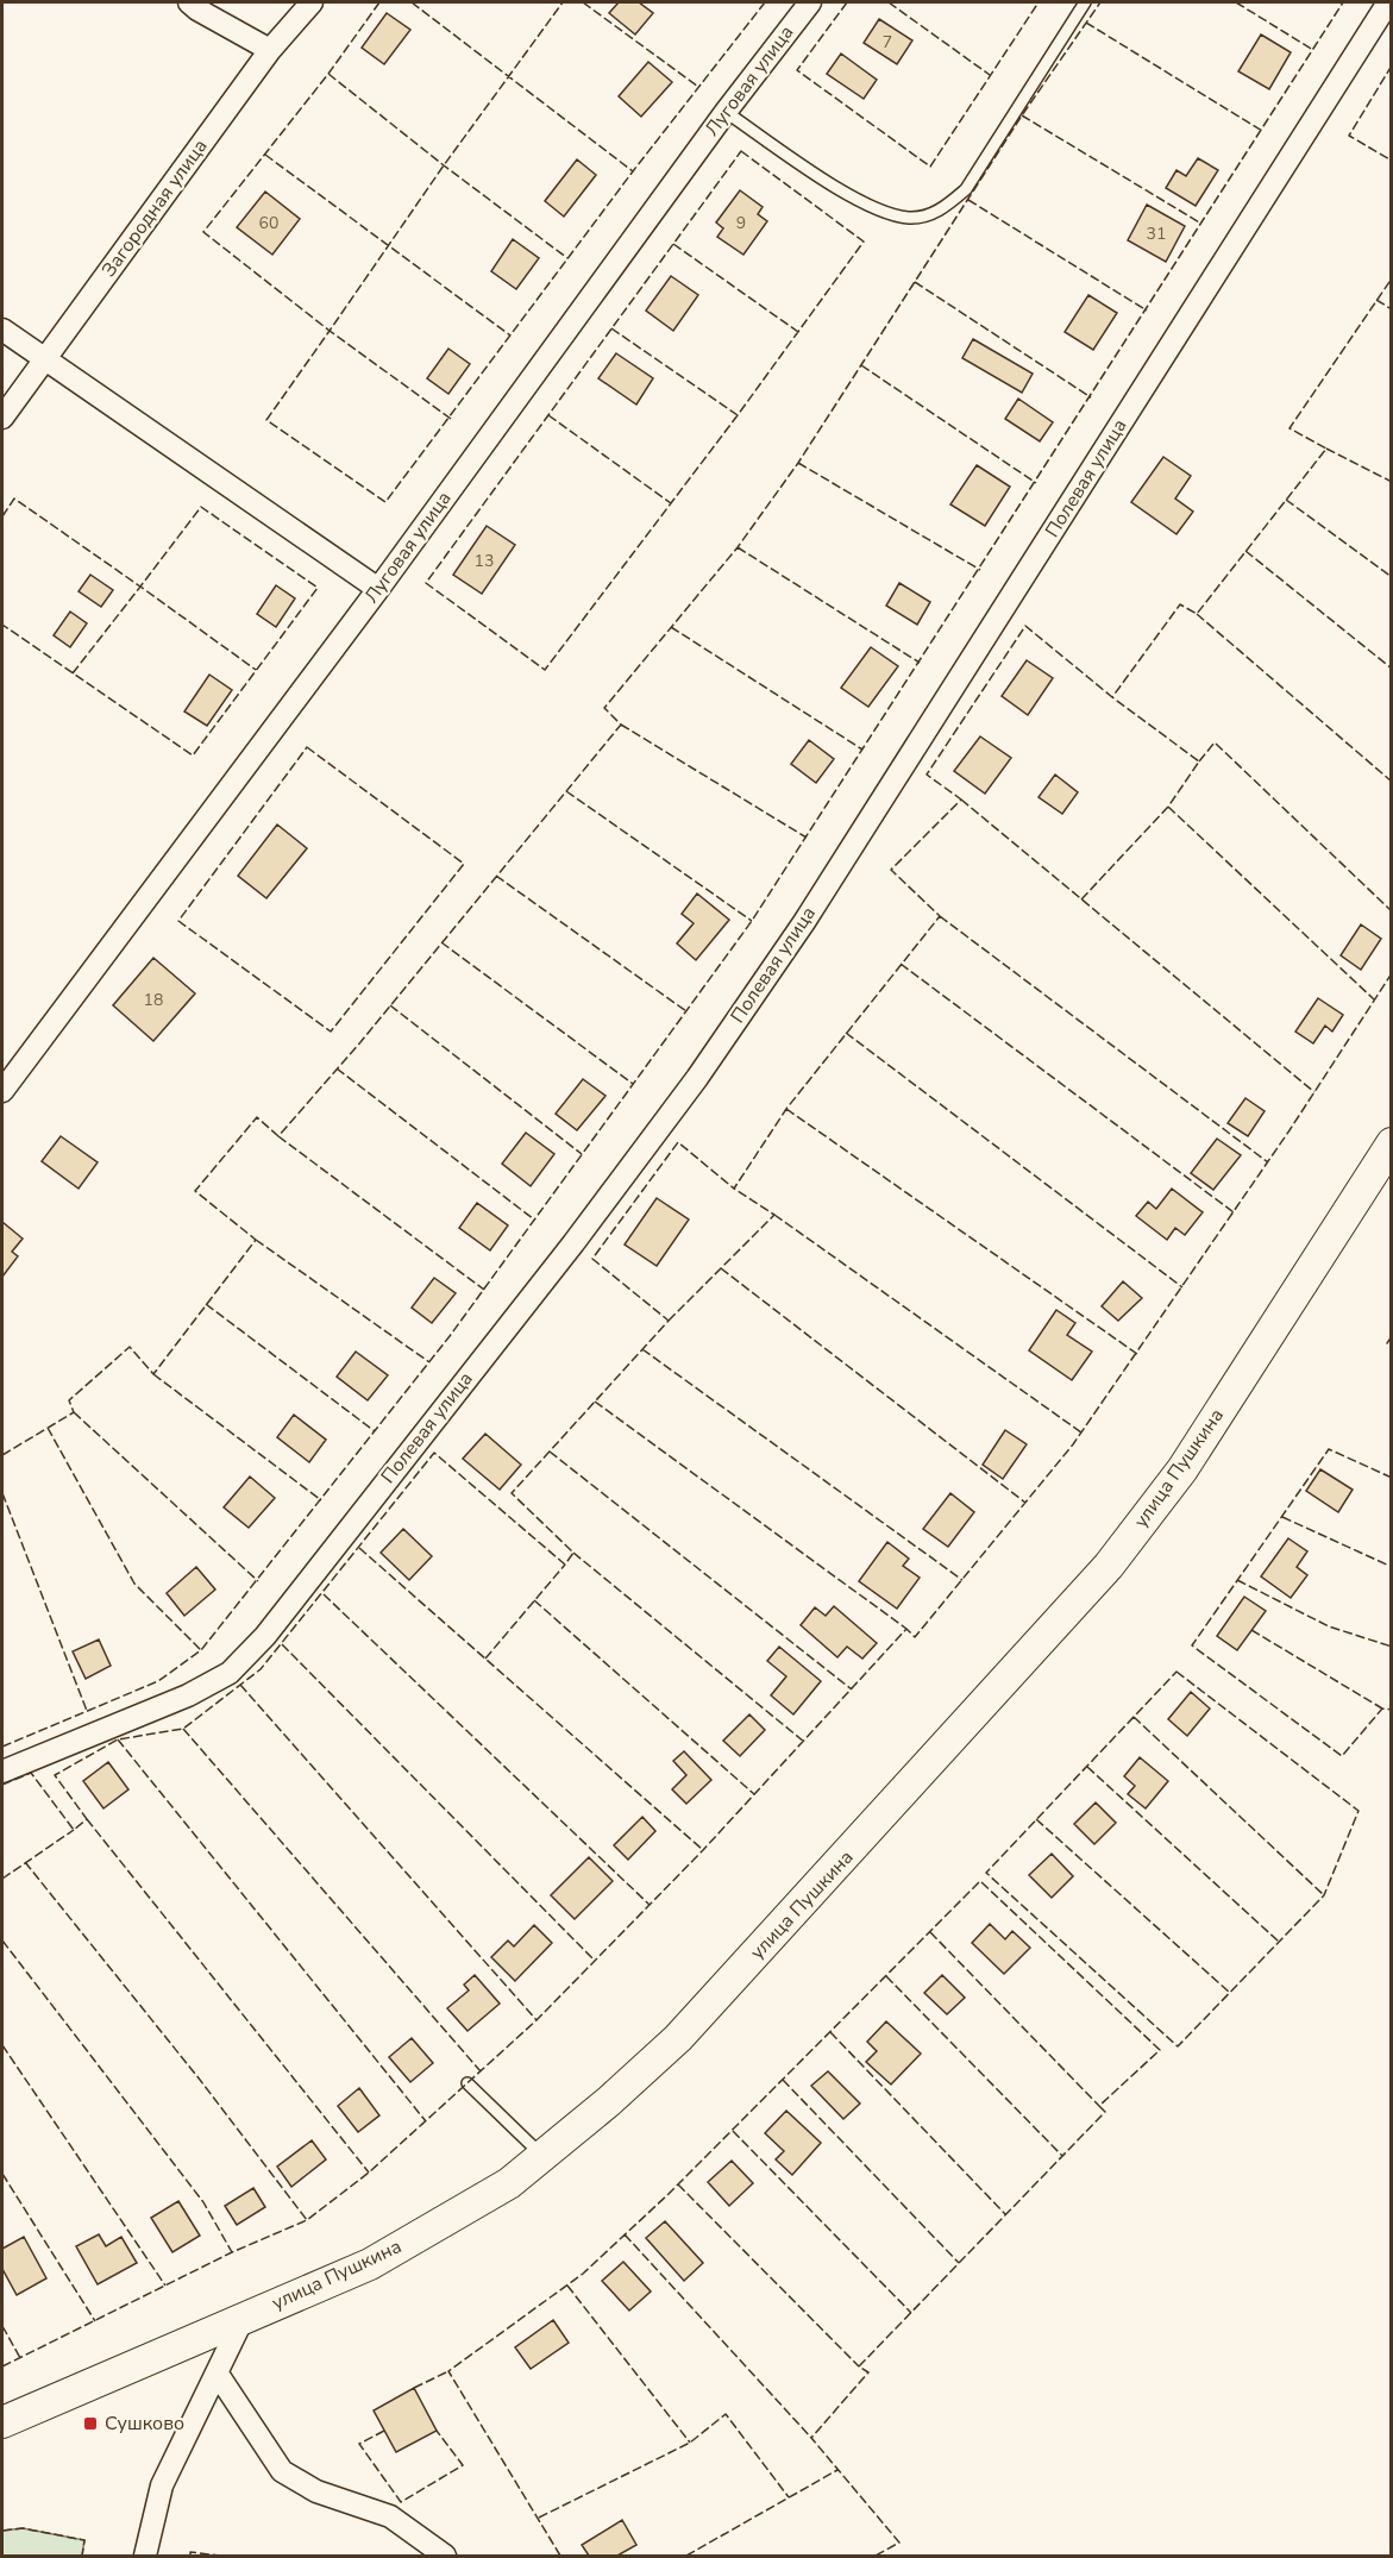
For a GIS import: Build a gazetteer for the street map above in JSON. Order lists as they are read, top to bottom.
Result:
{
  "streets": {
    "main road": ["улица Пушкина"],
    "street": ["Луговая улица", "Загородная улица", "Полевая улица"]
  },
  "places": {
    "transit": ["Сушково"]
  },
  "house_numbers": [
    "7",
    "60",
    "9",
    "31",
    "13",
    "18"
  ]
}
